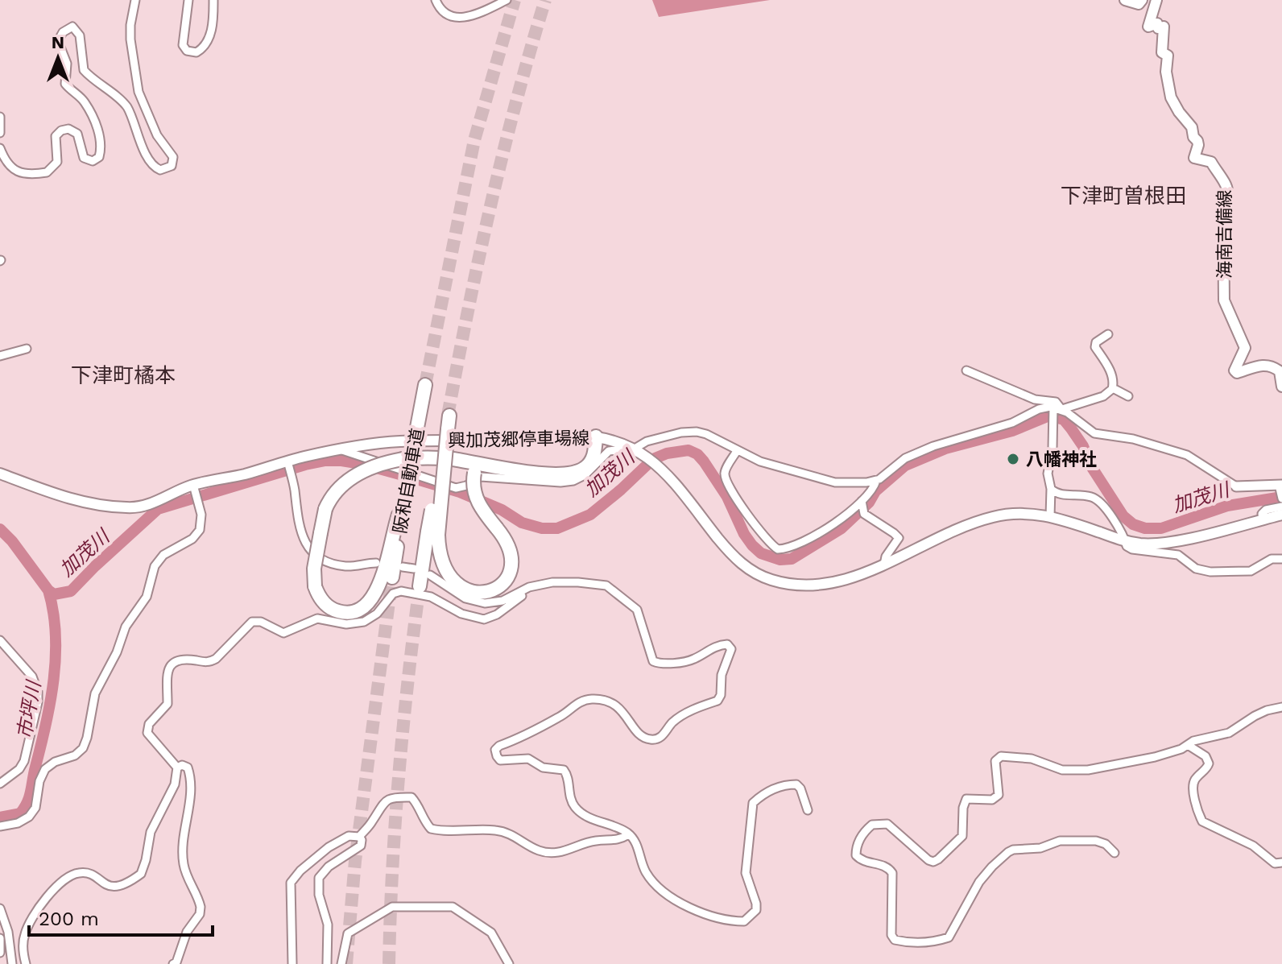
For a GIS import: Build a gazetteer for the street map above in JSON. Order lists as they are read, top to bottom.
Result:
{
  "streets": {
    "highway": ["阪和自動車道"],
    "main road": ["海南吉備線", "興加茂郷停車場線"]
  },
  "districts": ["下津町曽根田", "下津町橘本"],
  "water": ["加茂川", "市坪川"],
  "places": ["八幡神社"],
  "scale_bar": "200 m",
  "north": "top"
}
